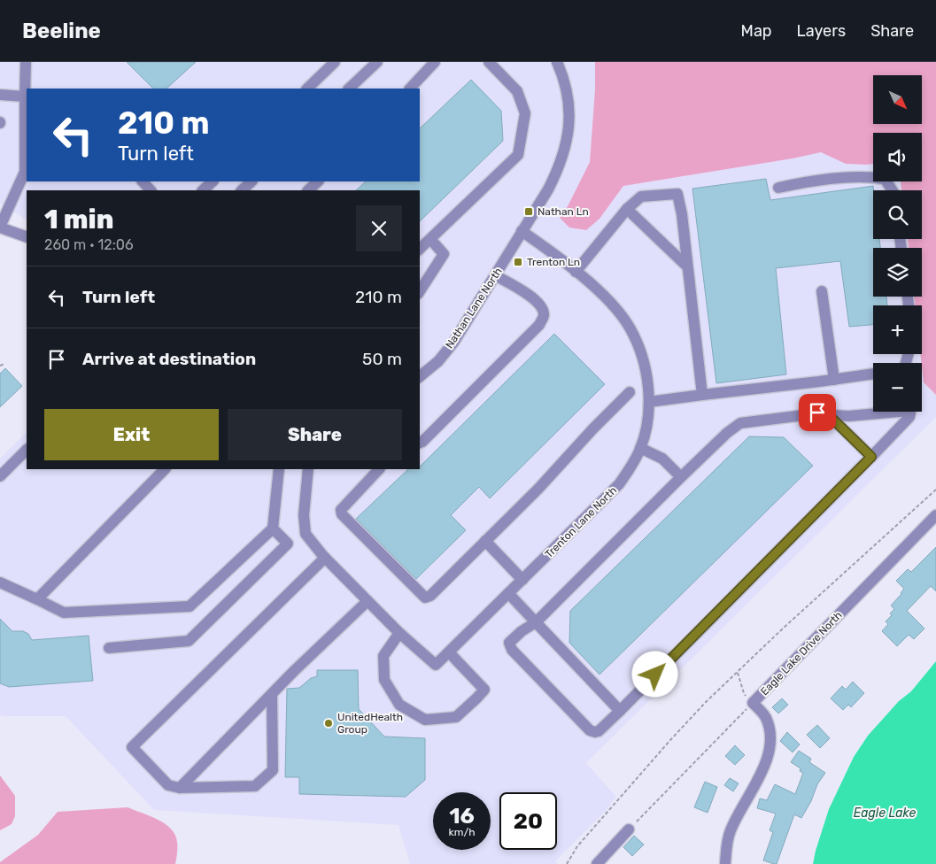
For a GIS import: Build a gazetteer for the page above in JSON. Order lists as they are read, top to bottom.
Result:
{
  "streets": {
    "street": ["Nathan Lane North", "Trenton Lane North", "Eagle Lake Drive North"]
  },
  "crossings": [
    ["Nathan Lane North", "Trenton Lane North"]
  ],
  "water": ["Eagle Lake"],
  "places": {
    "transit": ["Nathan Ln", "Trenton Ln"],
    "other": ["UnitedHealth Group"]
  },
  "north": "bottom right",
  "page": {
    "header": "Beeline",
    "nav": ["Map", "Layers", "Share"],
    "map_buttons": ["+", "−"],
    "turn": ["210 m", "Turn left"],
    "heading": ["1 min", "260 m · 12:06"],
    "list": [
      {
        "name": "Turn left",
        "value": "210 m"
      },
      {
        "name": "Arrive at destination",
        "value": "50 m"
      }
    ],
    "buttons": ["Exit", "Share"],
    "speed": "16 km/h",
    "limit": "20"
  }
}
